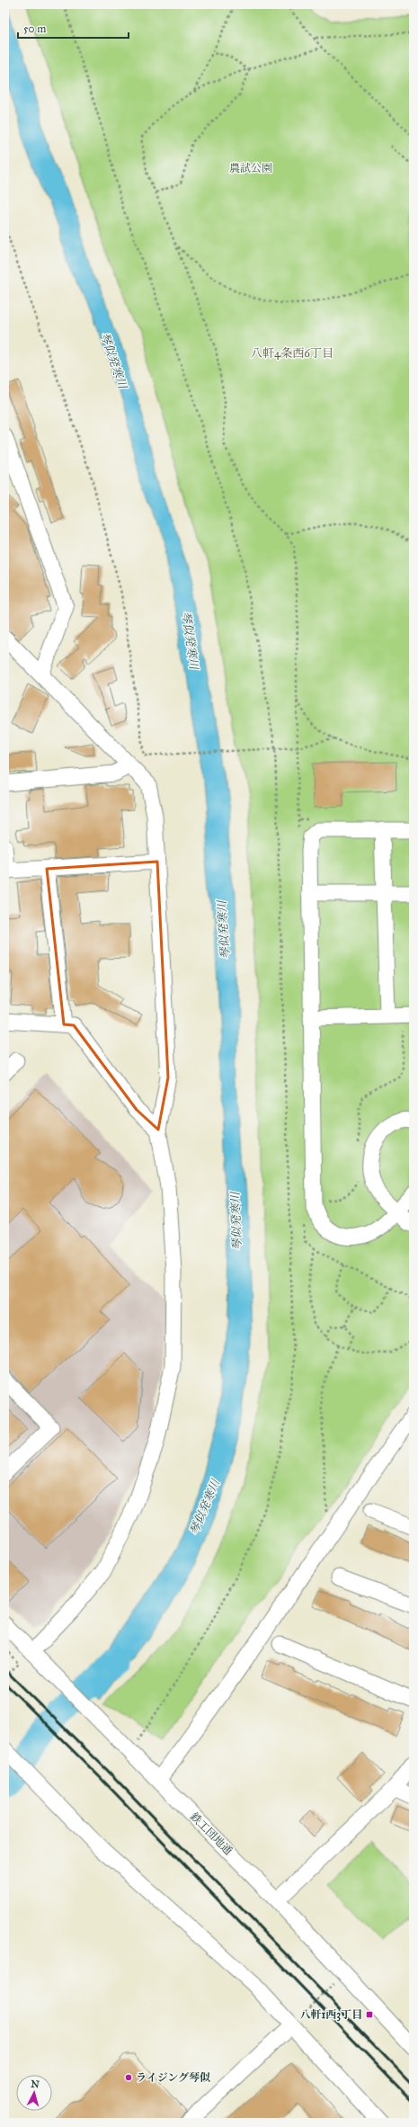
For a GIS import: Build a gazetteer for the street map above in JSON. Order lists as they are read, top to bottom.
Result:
{
  "streets": {
    "street": ["鉄工団地通"]
  },
  "districts": ["八軒4条西6丁目"],
  "water": ["琴似発寒川"],
  "parks": ["農試公園"],
  "places": {
    "transit": ["八軒1西3丁目"],
    "other": ["ライジング琴似"]
  },
  "scale_bar": "50 m",
  "north": "top"
}
